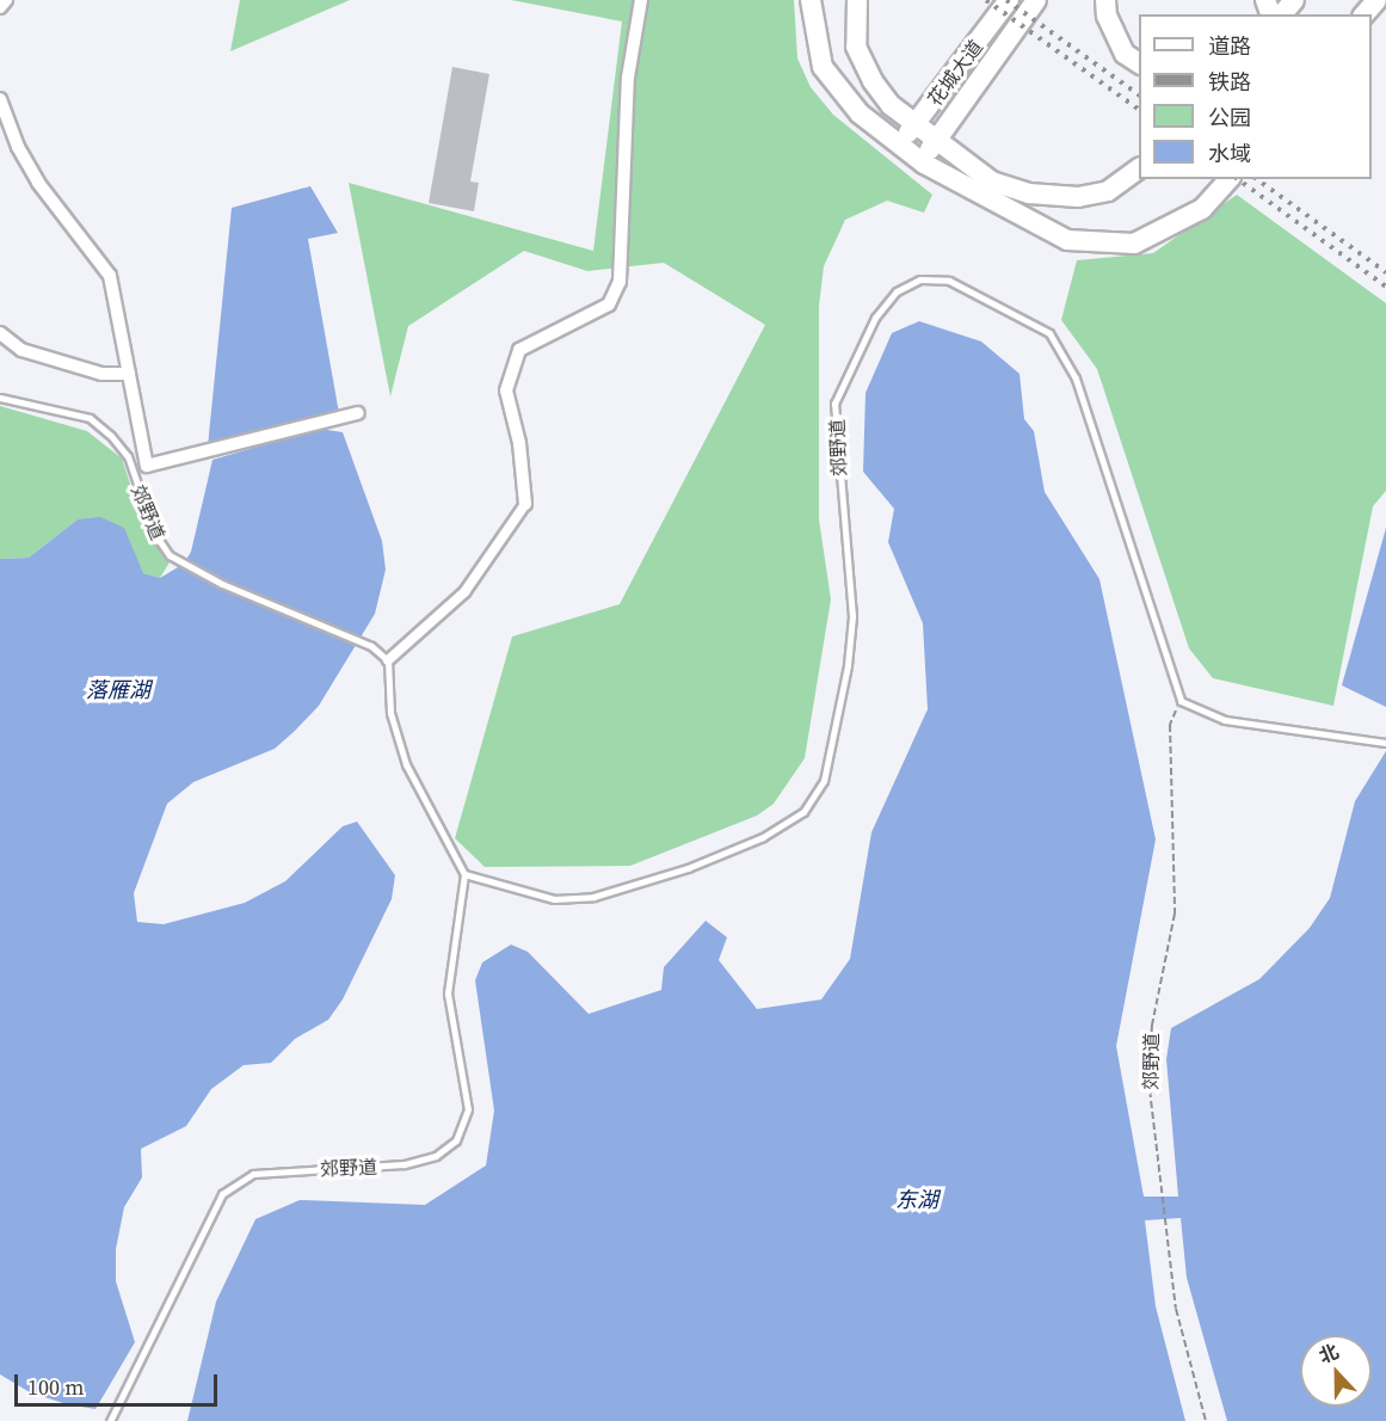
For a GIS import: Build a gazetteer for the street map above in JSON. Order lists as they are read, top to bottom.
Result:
{
  "streets": {
    "main road": ["花城大道"],
    "lane": ["郊野道"]
  },
  "water": ["落雁湖", "东湖"],
  "legend": [
    "道路",
    "铁路",
    "公园",
    "水域"
  ],
  "scale_bar": "100 m",
  "north": "top"
}
